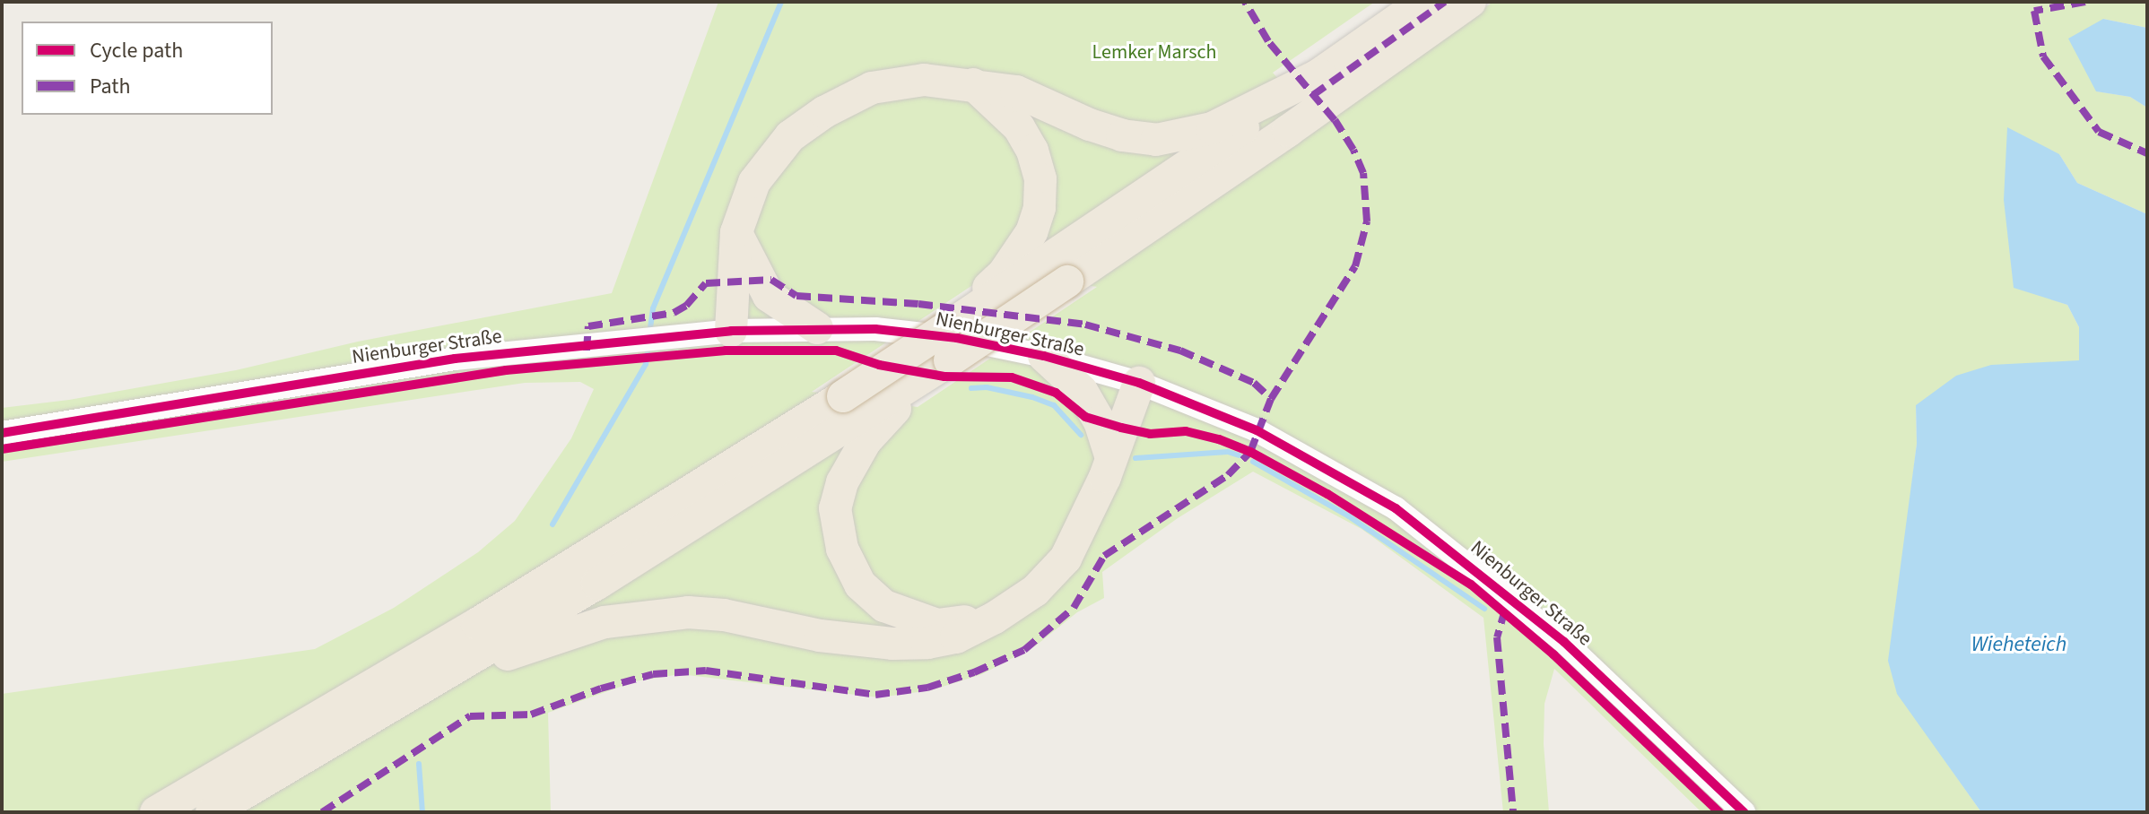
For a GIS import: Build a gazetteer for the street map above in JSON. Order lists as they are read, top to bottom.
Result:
{
  "streets": {
    "street": ["Nienburger Straße"]
  },
  "water": ["Wieheteich"],
  "parks": ["Lemker Marsch"],
  "legend": ["Cycle path", "Path"]
}
